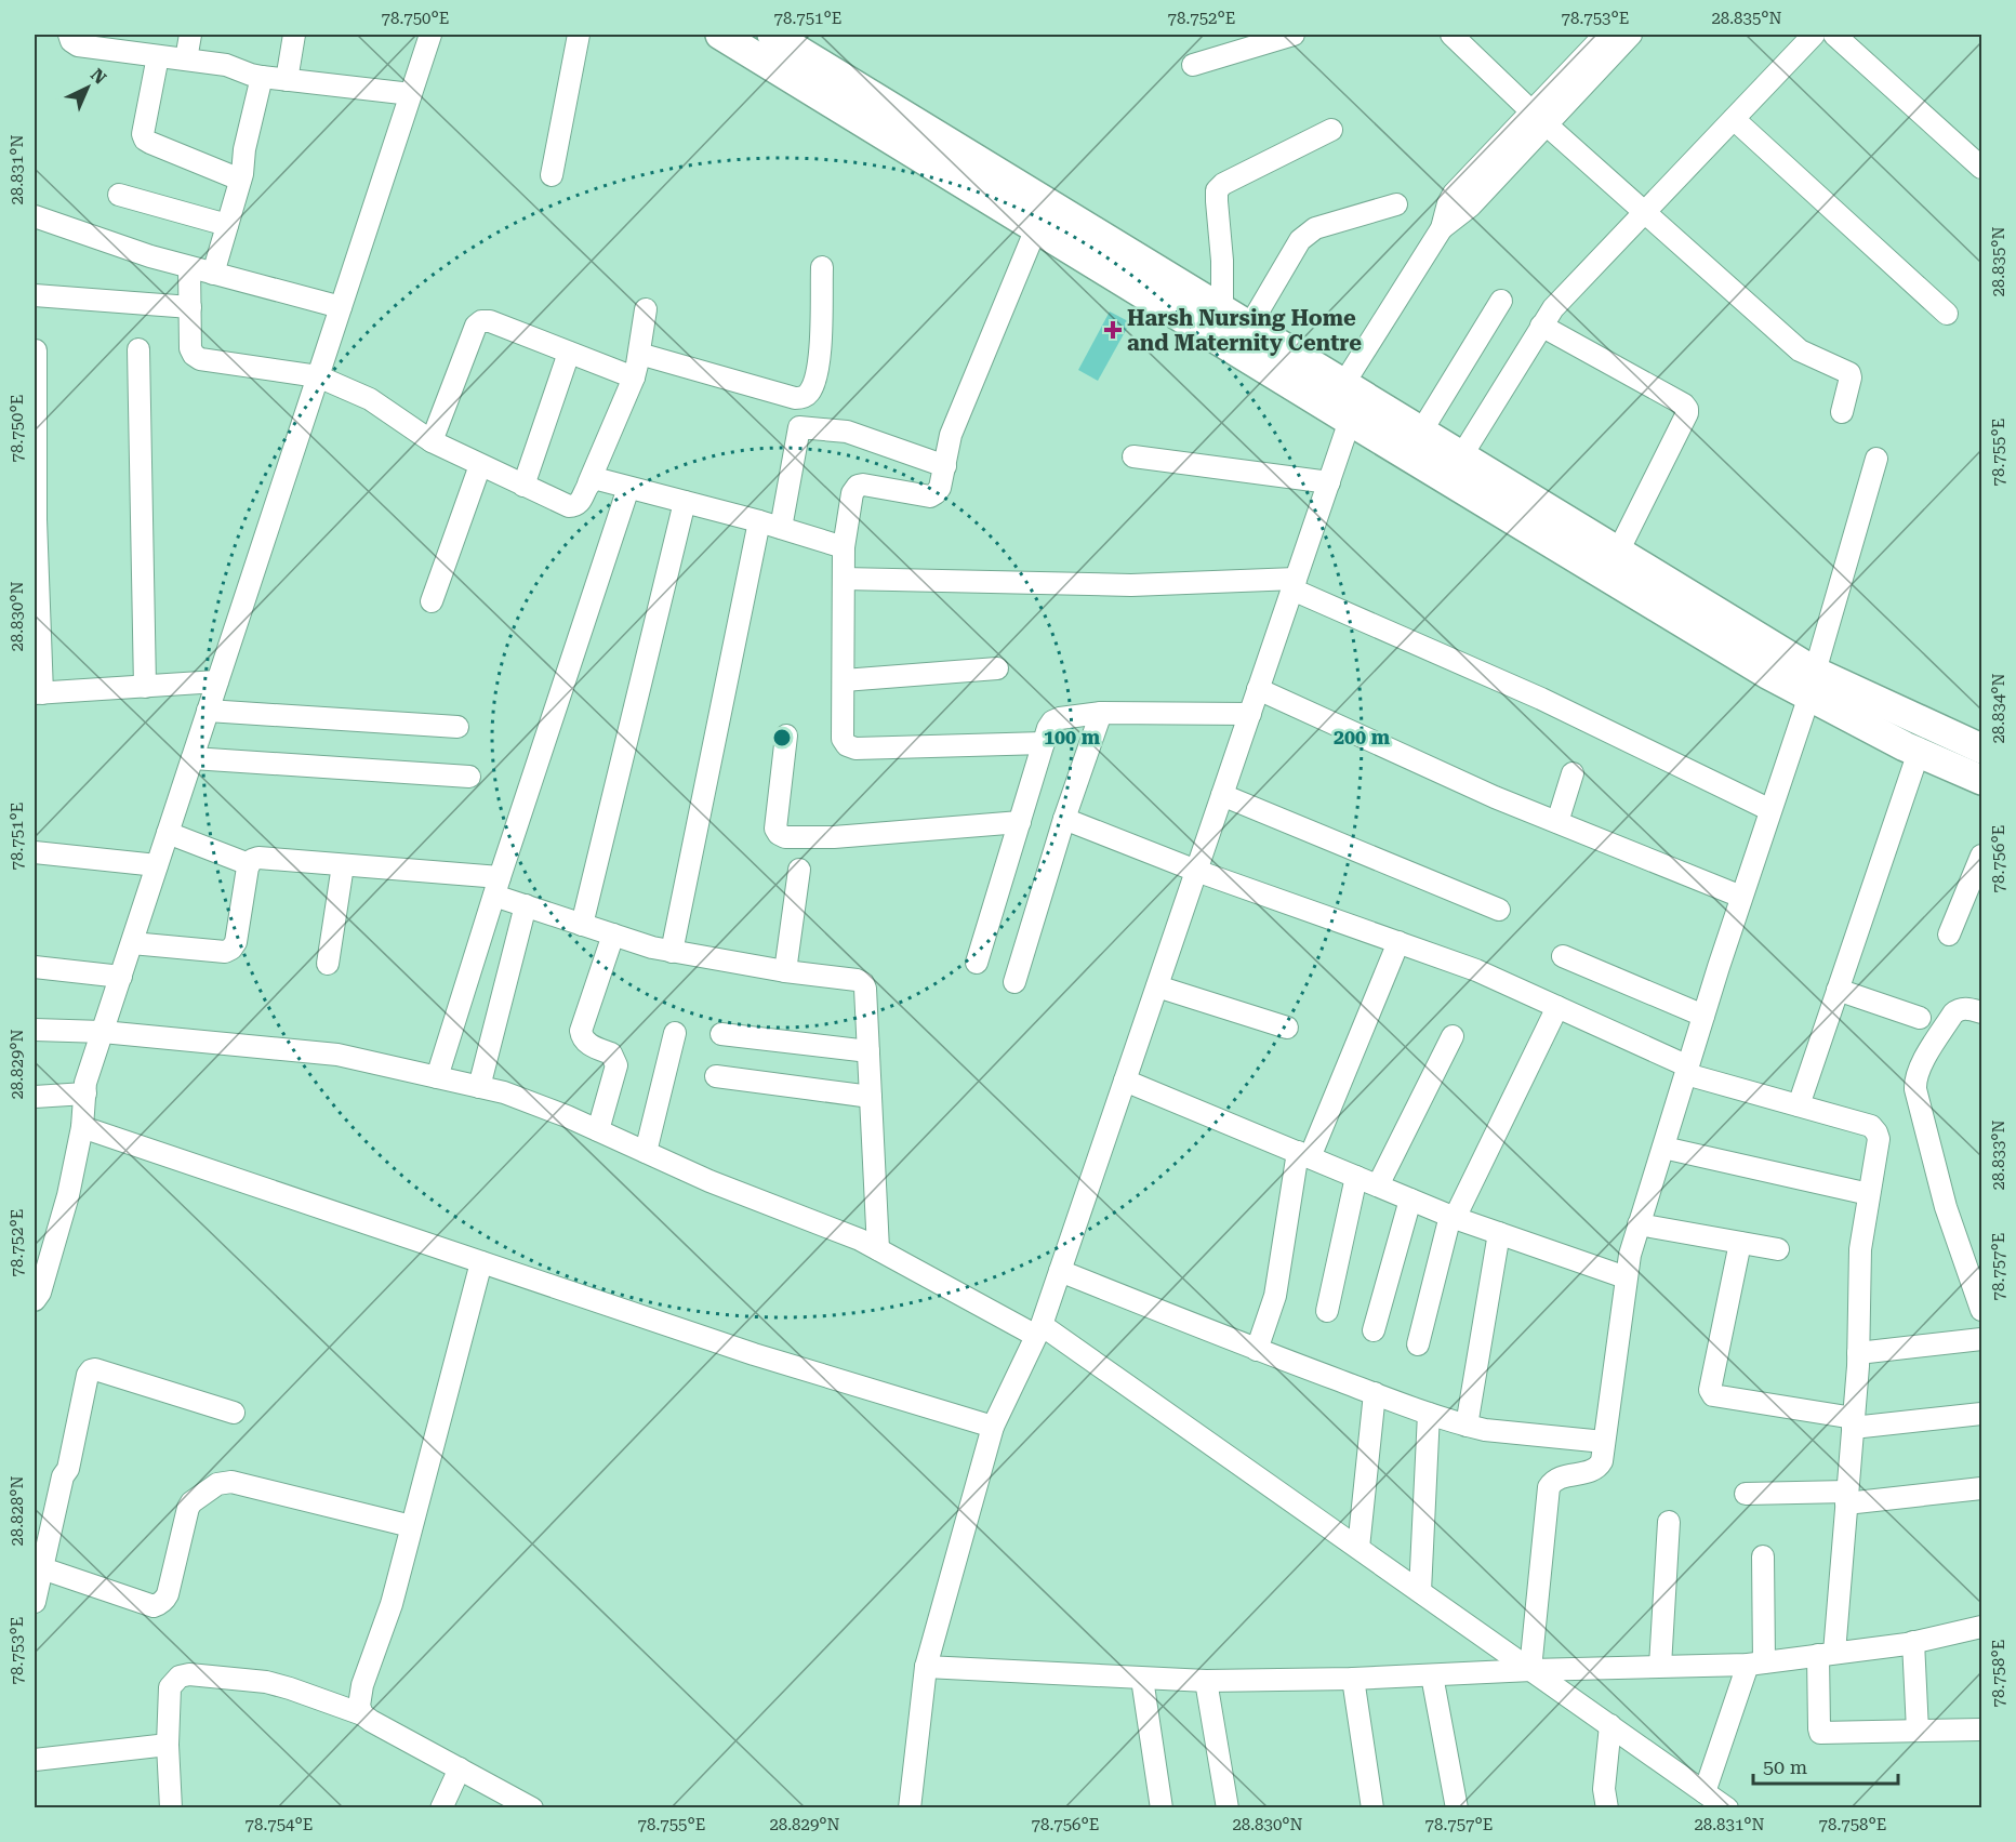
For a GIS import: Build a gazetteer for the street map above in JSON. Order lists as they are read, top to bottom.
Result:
{
  "places": {
    "health": ["Harsh Nursing Home and Maternity Centre"]
  },
  "scale_bar": "50 m",
  "north": "top right",
  "coordinates": [
    "78.750°E",
    "78.751°E",
    "78.752°E",
    "78.753°E",
    "28.835°N",
    "28.831°N",
    "78.755°E",
    "28.830°N",
    "28.834°N",
    "78.756°E",
    "28.829°N",
    "28.833°N",
    "78.757°E",
    "28.828°N",
    "78.758°E",
    "78.754°E"
  ],
  "rings": ["100 m", "200 m"]
}
